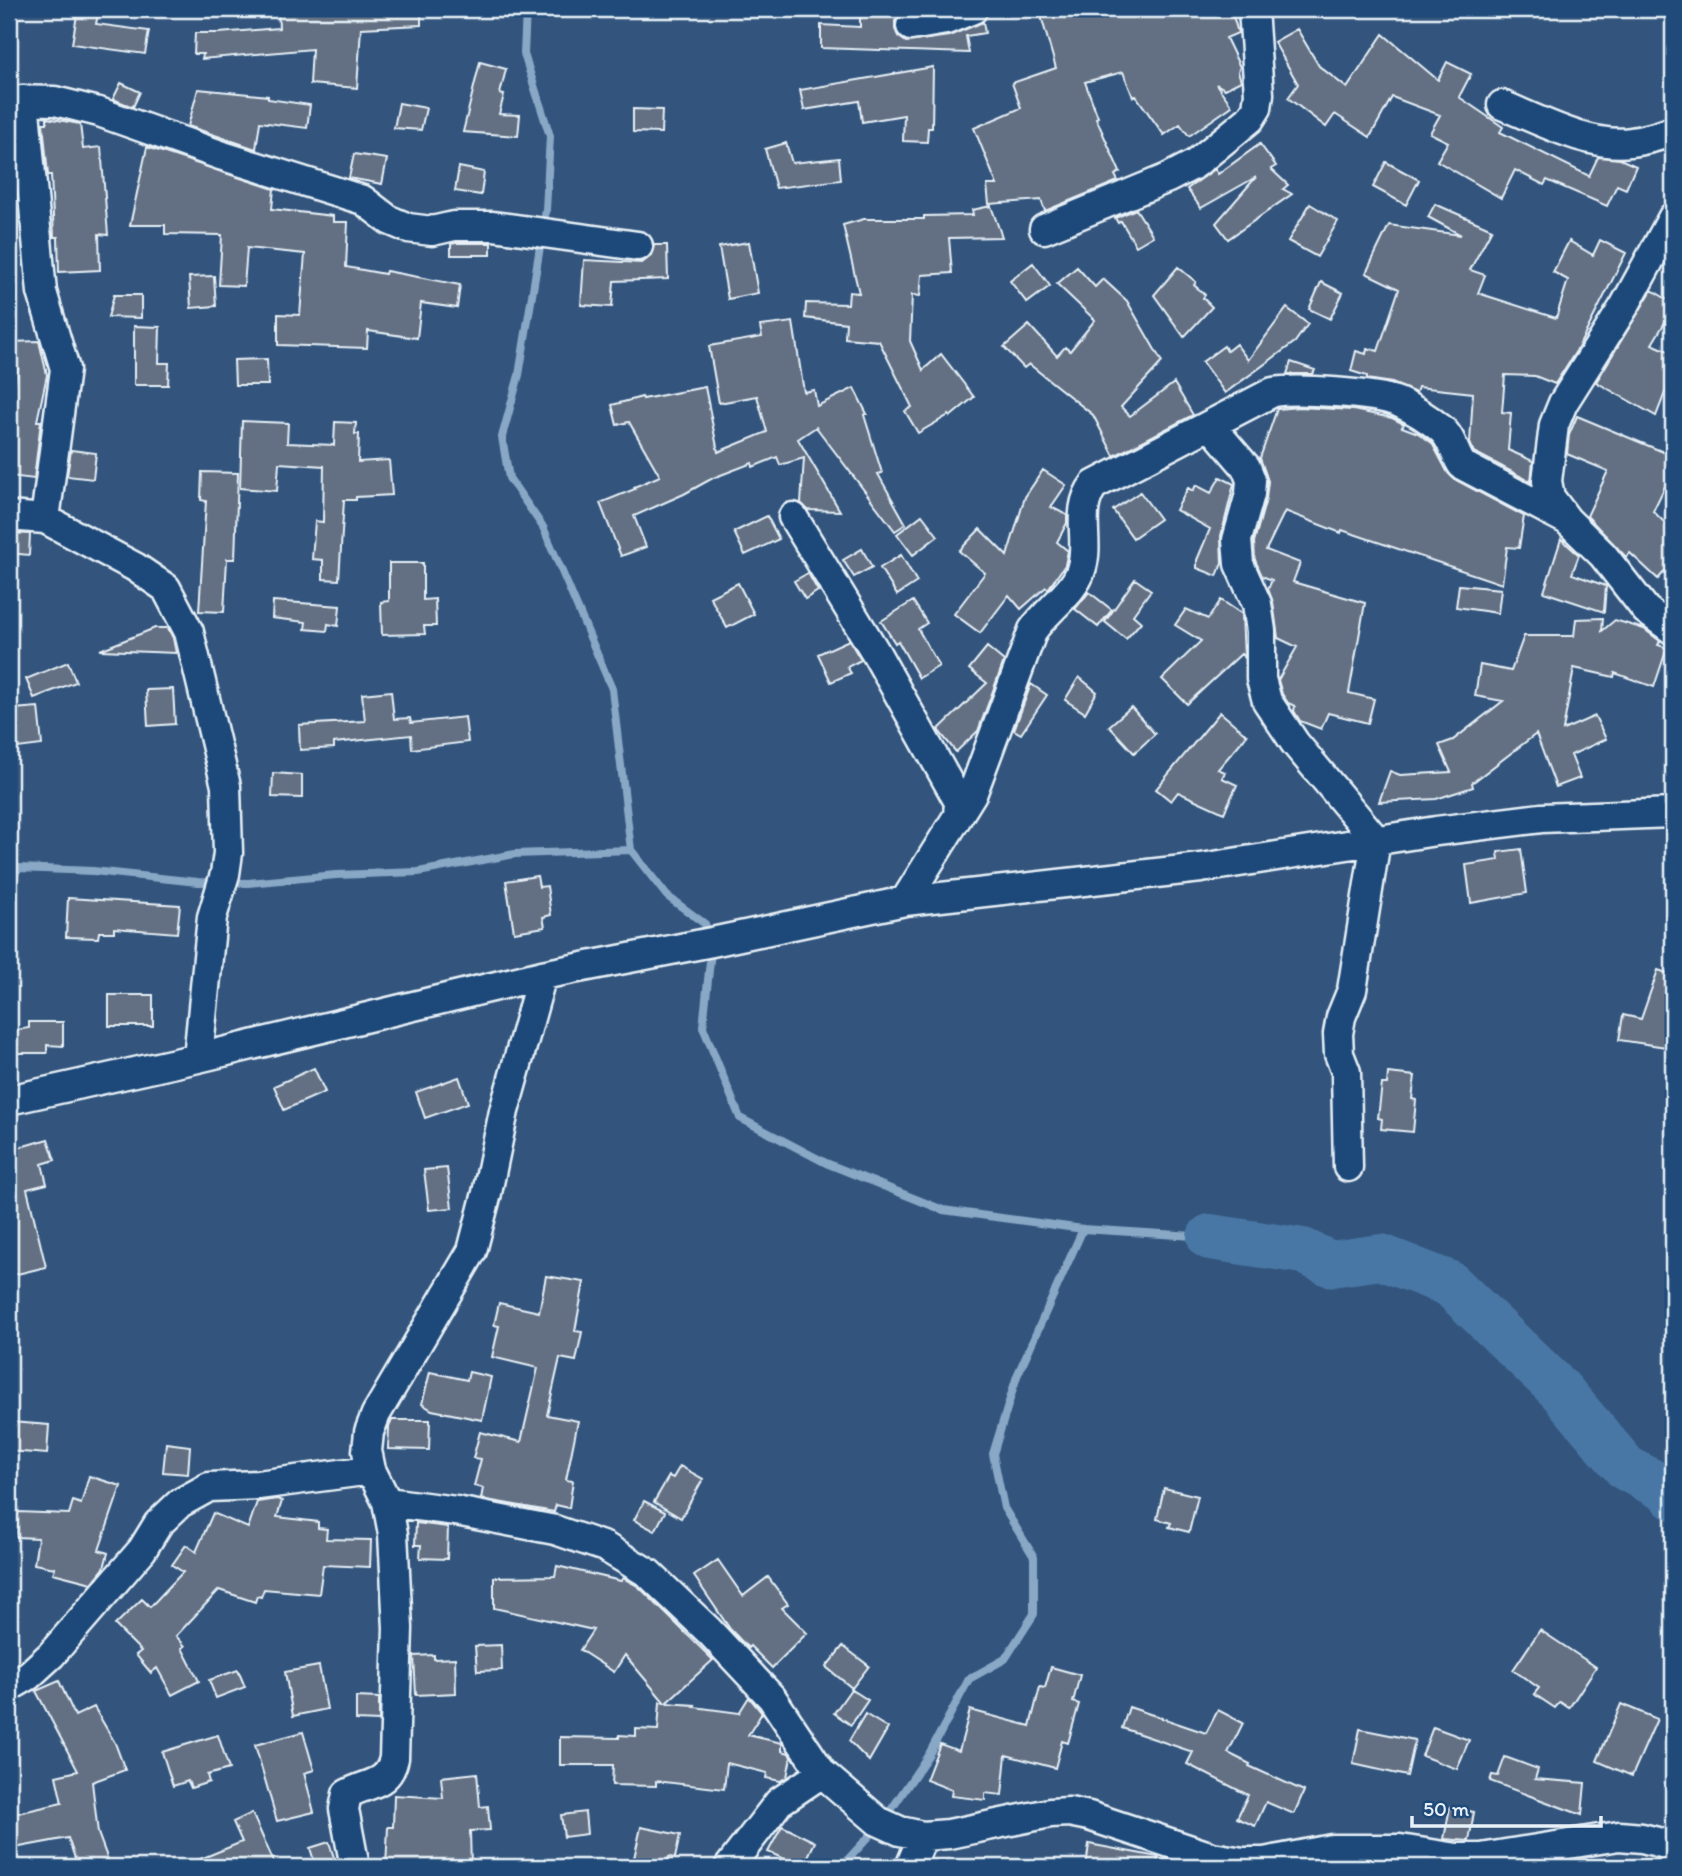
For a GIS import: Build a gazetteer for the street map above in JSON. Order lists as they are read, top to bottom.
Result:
{
  "scale_bar": "50 m"
}
